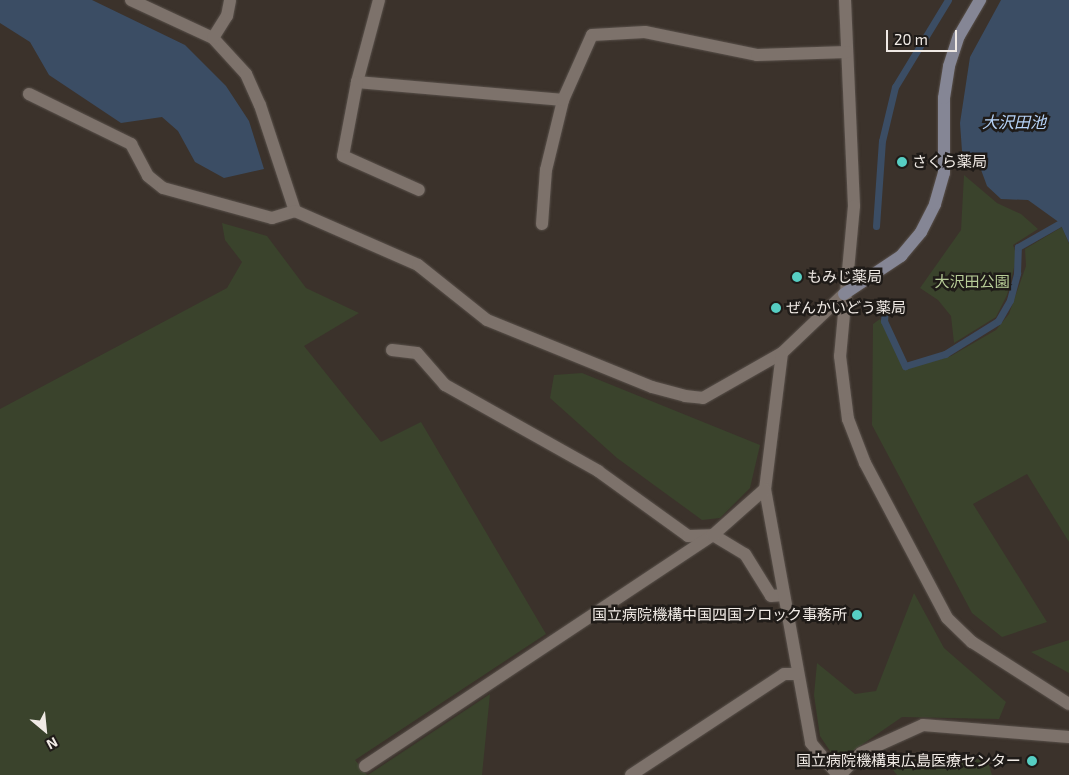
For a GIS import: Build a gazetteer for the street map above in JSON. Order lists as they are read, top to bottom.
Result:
{
  "water": ["大沢田池"],
  "parks": ["大沢田公園"],
  "places": [
    "さくら薬局",
    "もみじ薬局",
    "ぜんかいどう薬局",
    "国立病院機構中国四国ブロック事務所",
    "国立病院機構東広島医療センター"
  ],
  "scale_bar": "20 m",
  "north": "bottom right"
}
